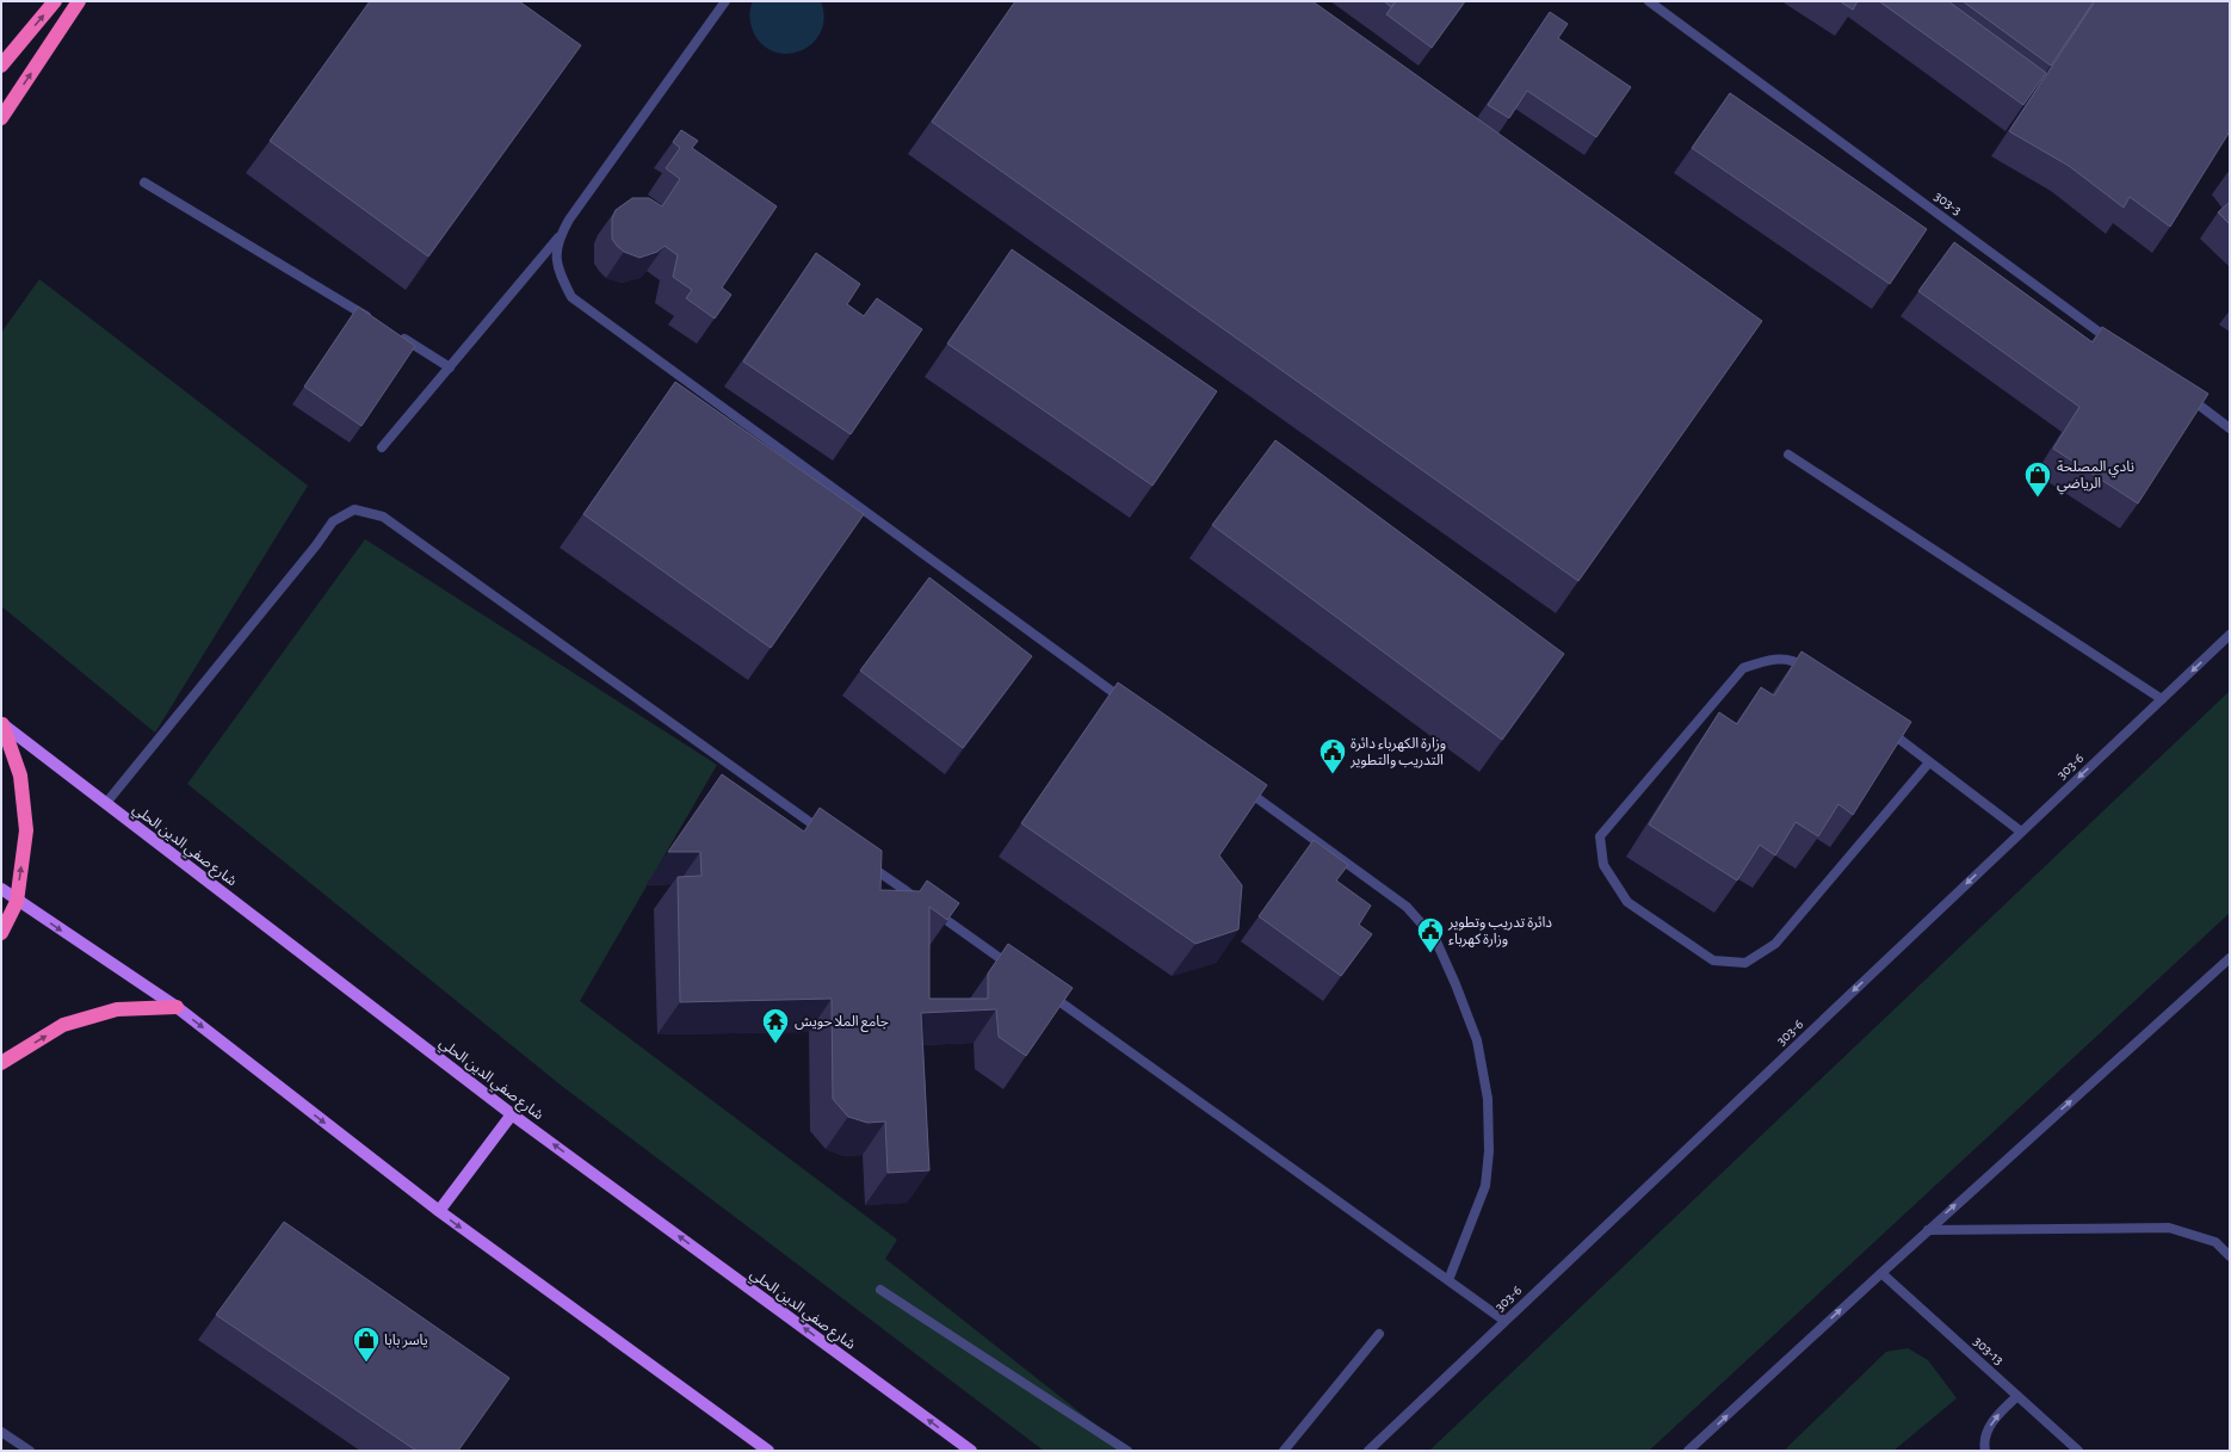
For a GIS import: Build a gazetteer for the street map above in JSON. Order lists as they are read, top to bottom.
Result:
{
  "streets": {
    "main road": ["شارع صفي الدين الحلي"],
    "street": ["303-3", "303-6", "303-13"]
  },
  "one_way": ["303-6", "شارع صفي الدين الحلي"],
  "places": {
    "shop": ["نادي المصلحة الرياضي", "ياسر بابا"],
    "public building": ["وزارة الكهرباء دائرة التدريب والتطوير", "دائرة تدريب وتطوير وزارة كهرباء"],
    "temple": ["جامع الملا حويش"]
  }
}
